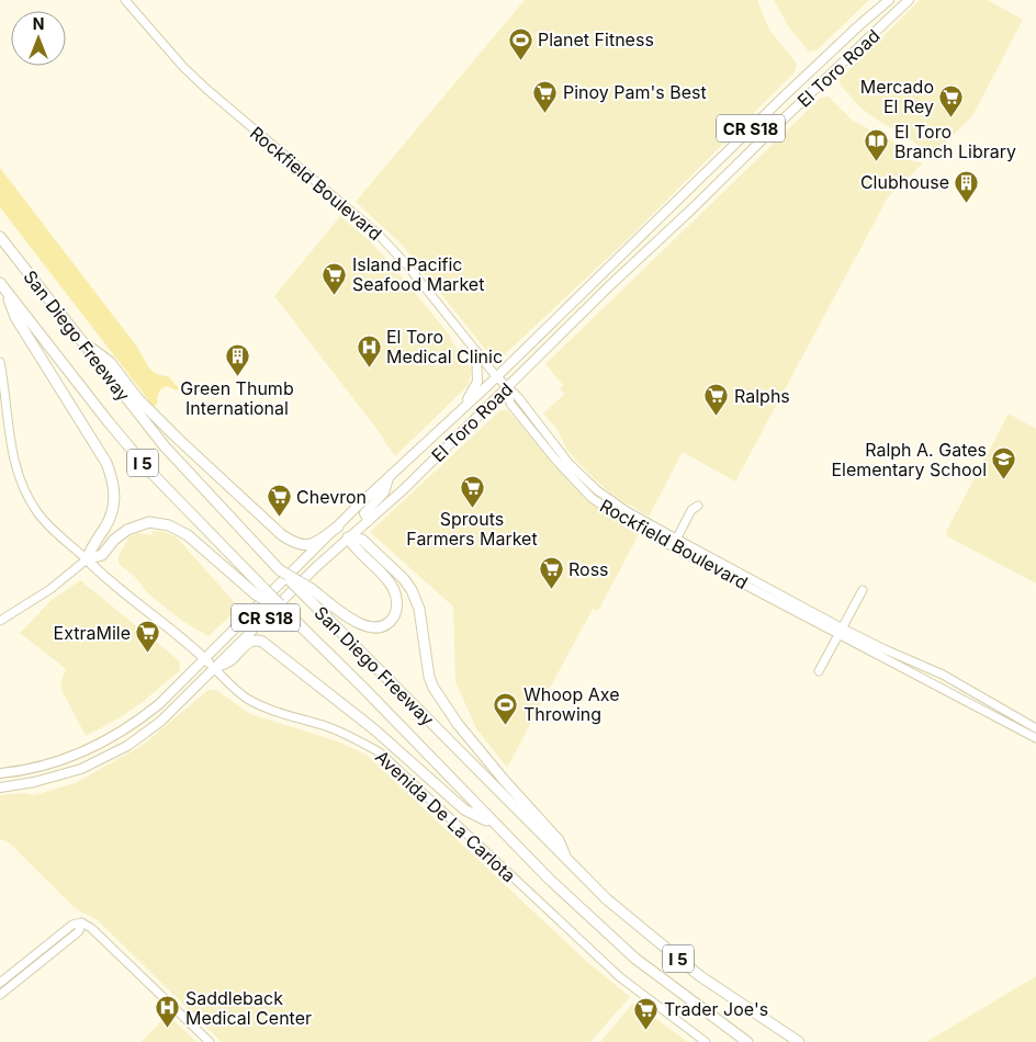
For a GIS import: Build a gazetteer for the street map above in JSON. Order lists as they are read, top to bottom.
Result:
{
  "streets": {
    "highway": ["San Diego Freeway", "I 5"],
    "main road": [
      "El Toro Road",
      "CR S18",
      "Rockfield Boulevard",
      "Avenida De La Carlota"
    ]
  },
  "crossings": [
    ["El Toro Road", "Rockfield Boulevard"],
    ["El Toro Road", "Avenida De La Carlota"]
  ],
  "places": {
    "sports": ["Planet Fitness", "Whoop Axe Throwing"],
    "supermarket": [
      "Pinoy Pam's Best",
      "Mercado El Rey",
      "Island Pacific Seafood Market",
      "Ralphs",
      "Sprouts Farmers Market",
      "Chevron",
      "Ross",
      "ExtraMile",
      "Trader Joe's"
    ],
    "library": ["El Toro Branch Library"],
    "building": ["Clubhouse", "Green Thumb International"],
    "hospital": ["El Toro Medical Clinic", "Saddleback Medical Center"],
    "school or university": ["Ralph A. Gates Elementary School"]
  },
  "north": "top"
}
